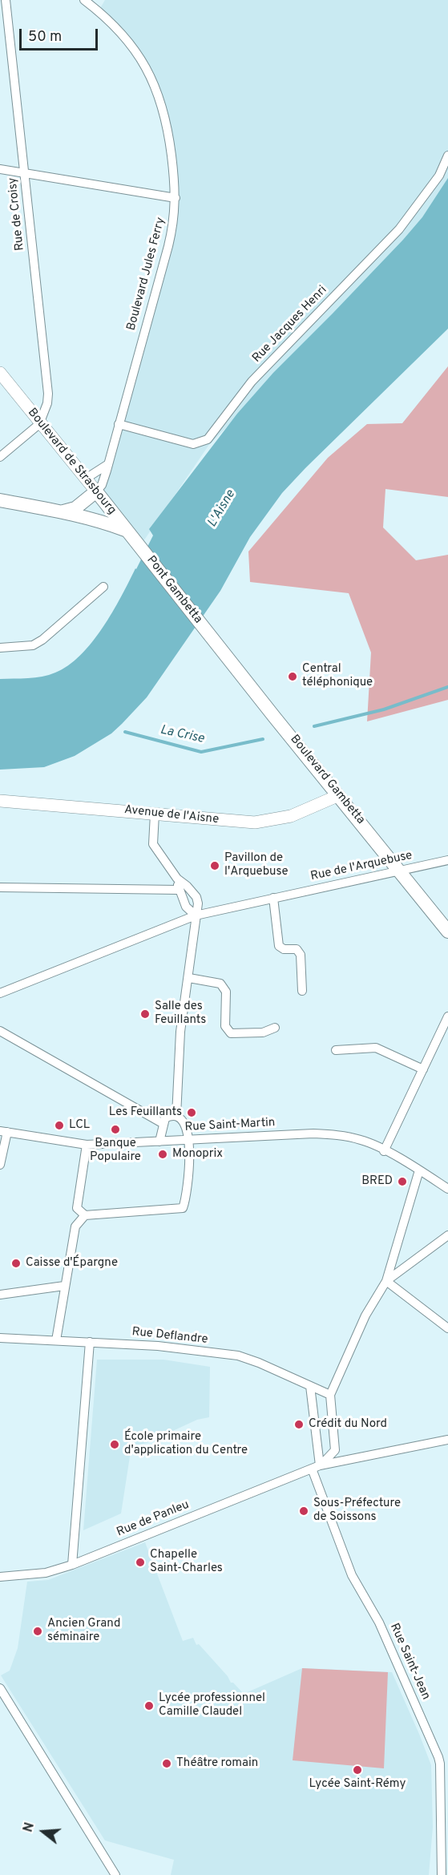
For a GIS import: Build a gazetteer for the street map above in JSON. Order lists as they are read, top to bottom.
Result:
{
  "streets": {
    "main road": [
      "Boulevard de Strasbourg",
      "Pont Gambetta",
      "Boulevard Gambetta",
      "Avenue de l'Aisne"
    ],
    "street": [
      "Rue de Croisy",
      "Boulevard Jules Ferry",
      "Rue Jacques Henri",
      "Rue de l'Arquebuse",
      "Rue Saint-Martin",
      "Rue Deflandre",
      "Rue de Panleu",
      "Rue Saint-Jean"
    ]
  },
  "crossings": [
    ["Rue de Croisy", "Boulevard de Strasbourg"],
    ["Boulevard Jules Ferry", "Rue Jacques Henri"],
    ["Boulevard Jules Ferry", "Boulevard de Strasbourg"],
    ["Boulevard de Strasbourg", "Pont Gambetta"],
    ["Pont Gambetta", "Boulevard Gambetta"],
    ["Boulevard Gambetta", "Avenue de l'Aisne"],
    ["Boulevard Gambetta", "Rue de l'Arquebuse"],
    ["Rue Deflandre", "Rue Saint-Jean"],
    ["Rue de Panleu", "Rue Saint-Jean"]
  ],
  "water": ["L'Aisne", "La Crise"],
  "places": [
    "Central téléphonique",
    "Pavillon de l'Arquebuse",
    "Salle des Feuillants",
    "Les Feuillants",
    "LCL",
    "Banque Populaire",
    "Monoprix",
    "BRED",
    "Caisse d'Épargne",
    "Crédit du Nord",
    "École primaire d'application du Centre",
    "Sous-Préfecture de Soissons",
    "Chapelle Saint-Charles",
    "Ancien Grand séminaire",
    "Lycée professionnel Camille Claudel",
    "Théâtre romain",
    "Lycée Saint-Rémy"
  ],
  "scale_bar": "50 m",
  "north": "left"
}
